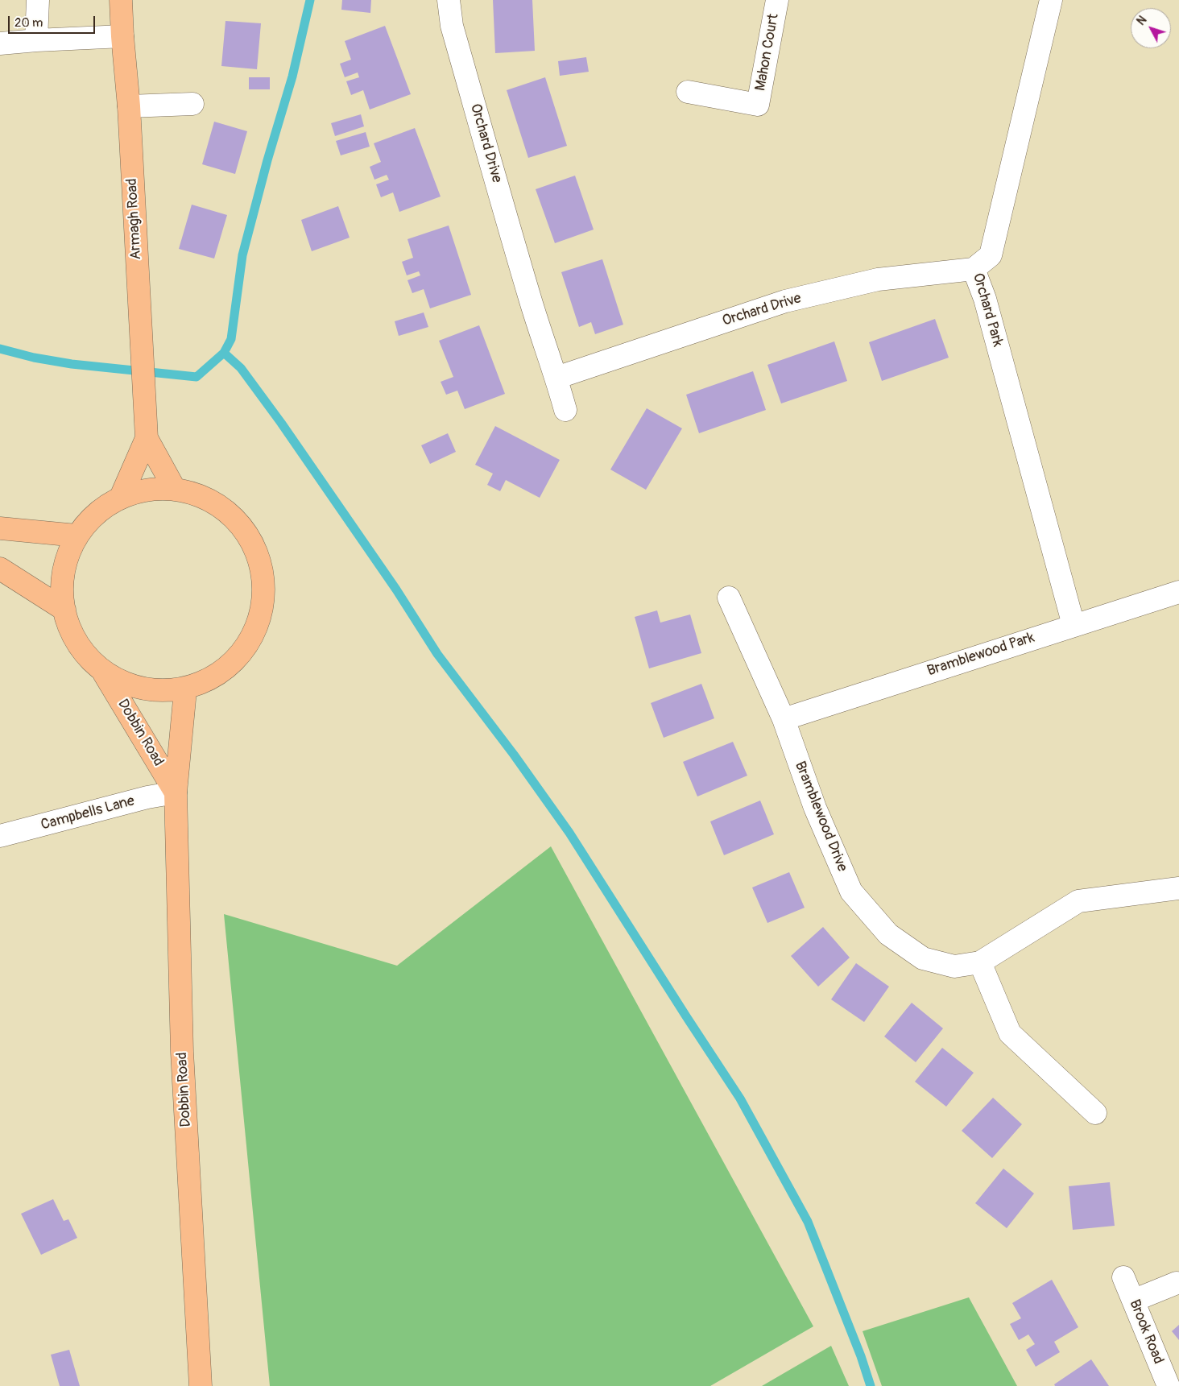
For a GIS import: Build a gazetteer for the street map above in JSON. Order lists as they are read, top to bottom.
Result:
{
  "streets": {
    "highway": ["Armagh Road", "Dobbin Road"],
    "street": [
      "Mahon Court",
      "Orchard Drive",
      "Orchard Park",
      "Bramblewood Park",
      "Campbells Lane",
      "Bramblewood Drive",
      "Brook Road"
    ]
  },
  "crossings": [
    ["Orchard Drive", "Orchard Park"],
    ["Orchard Park", "Bramblewood Park"],
    ["Bramblewood Park", "Bramblewood Drive"],
    ["Dobbin Road", "Campbells Lane"]
  ],
  "scale_bar": "20 m",
  "north": "top left"
}
